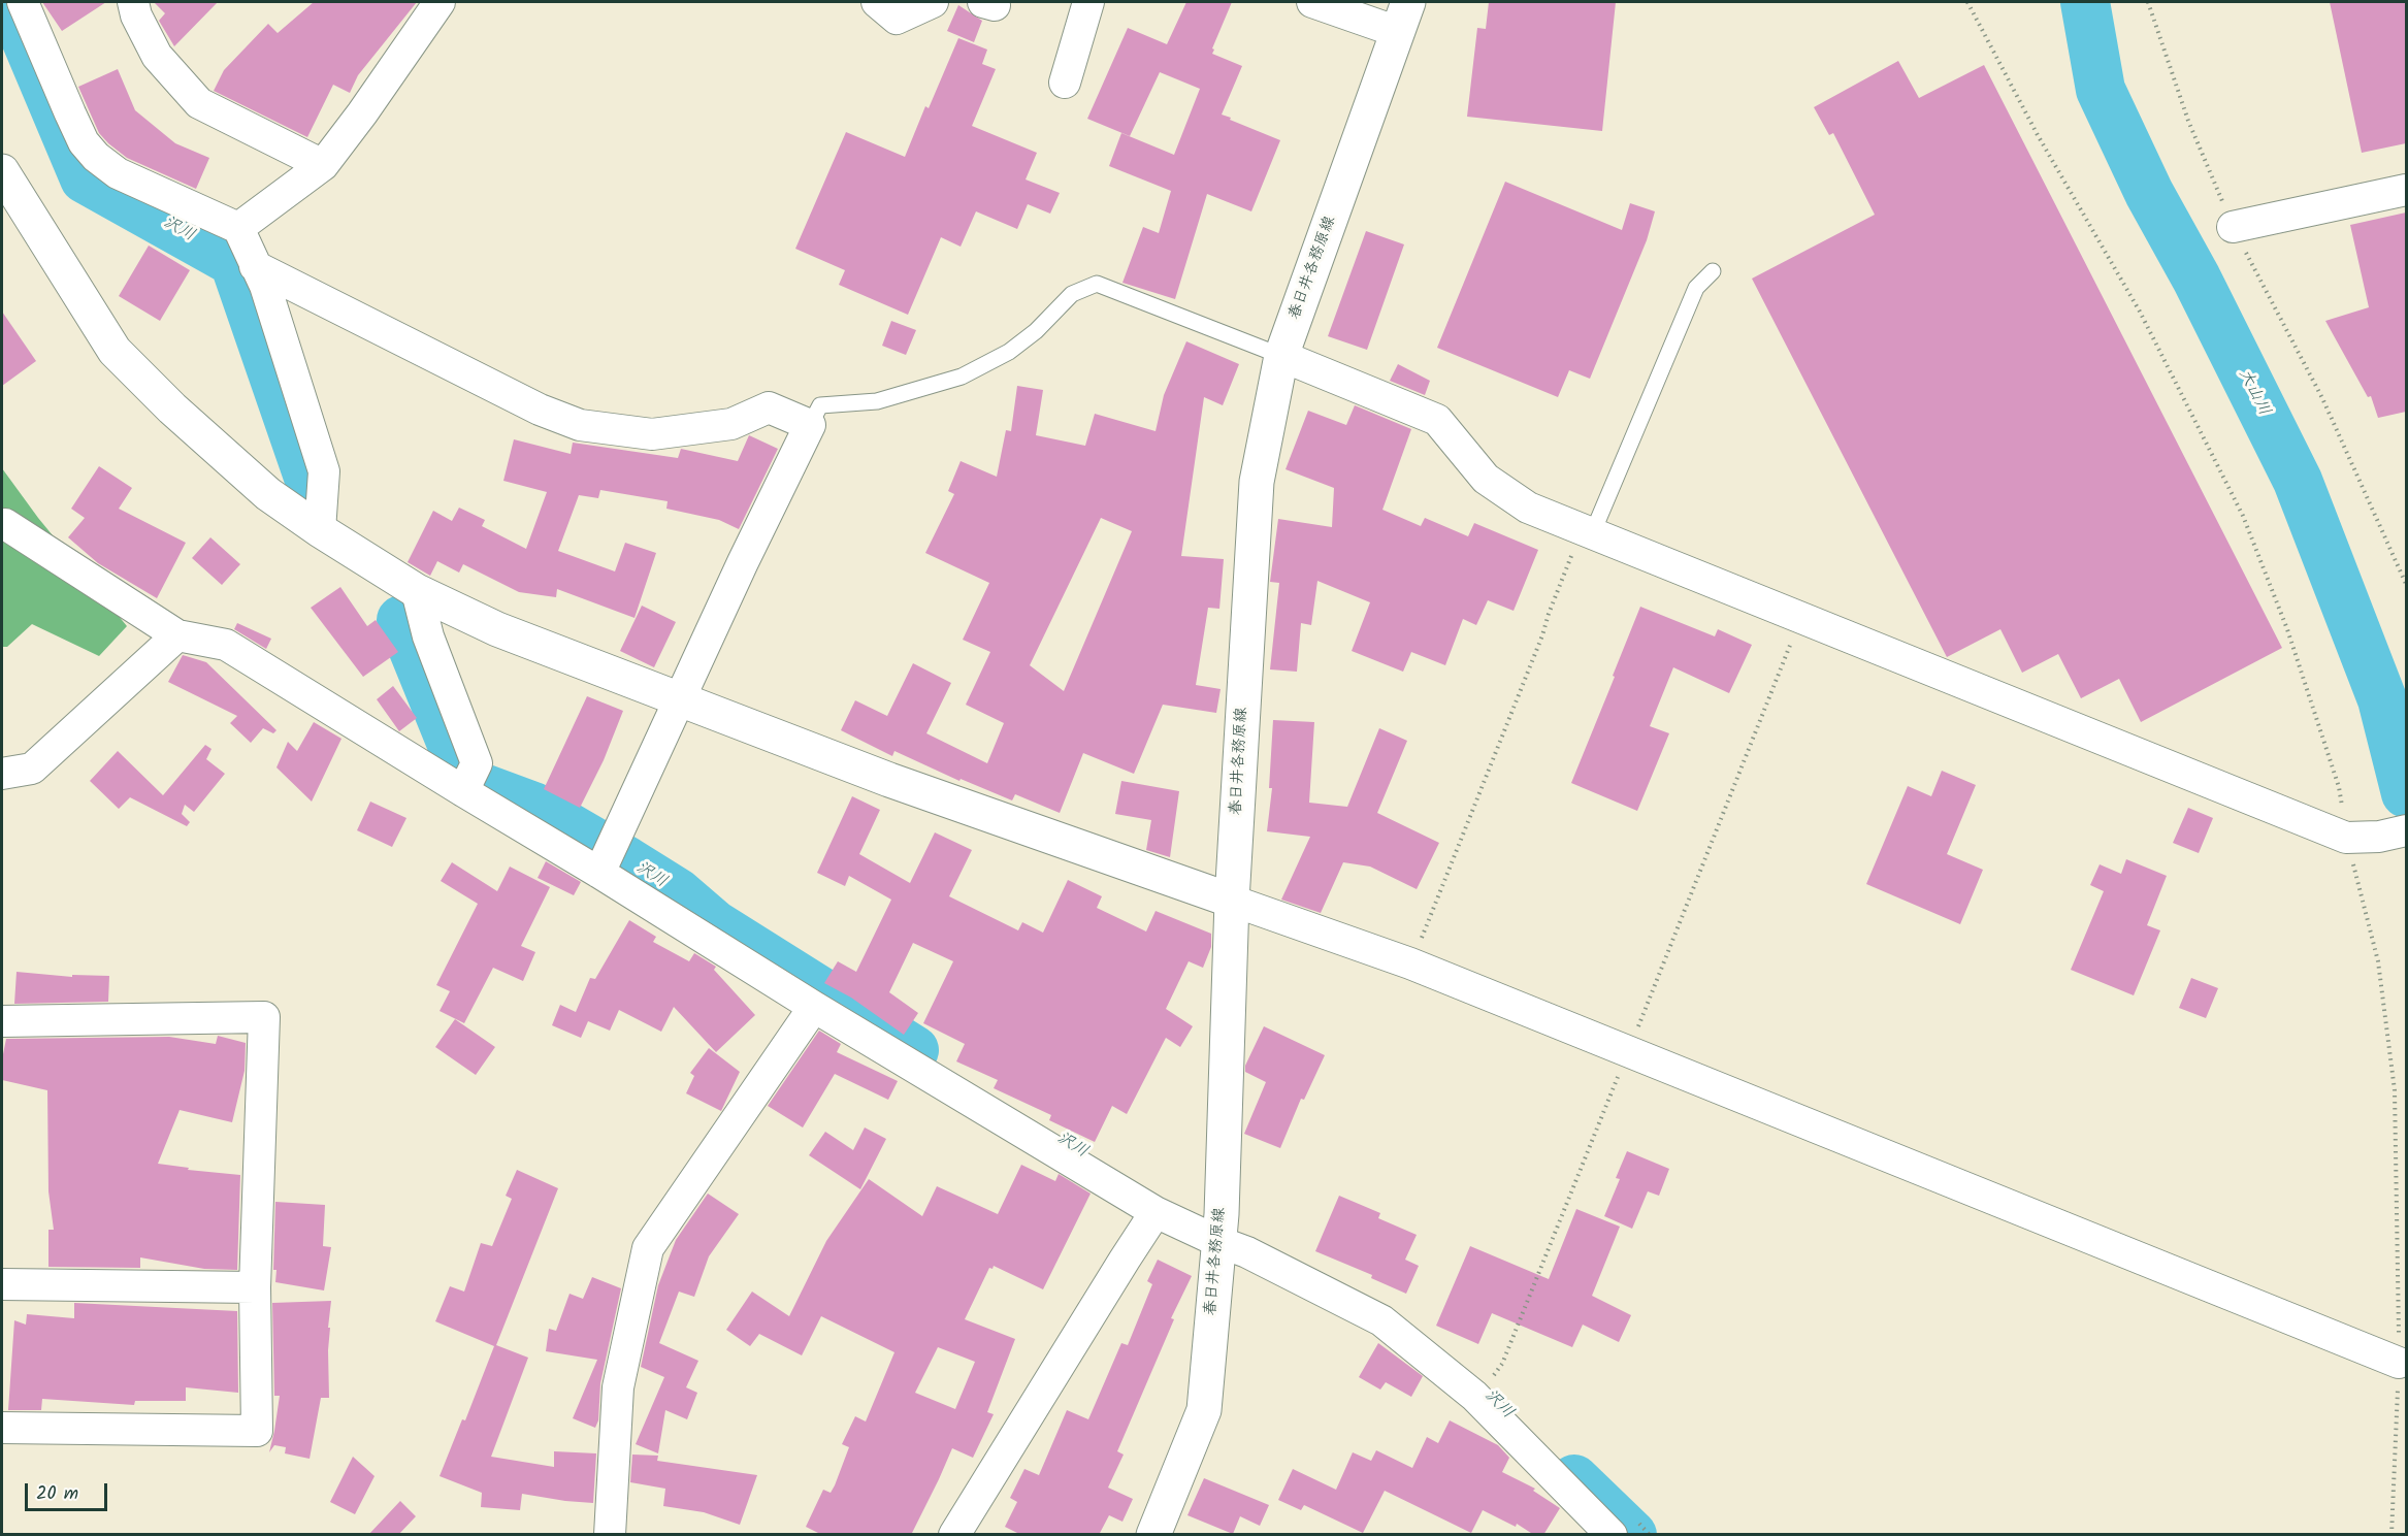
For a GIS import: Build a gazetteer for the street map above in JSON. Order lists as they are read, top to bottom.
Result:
{
  "streets": {
    "main road": ["春日井各務原線"]
  },
  "water": ["沢川", "大山川"],
  "scale_bar": "20 m"
}
